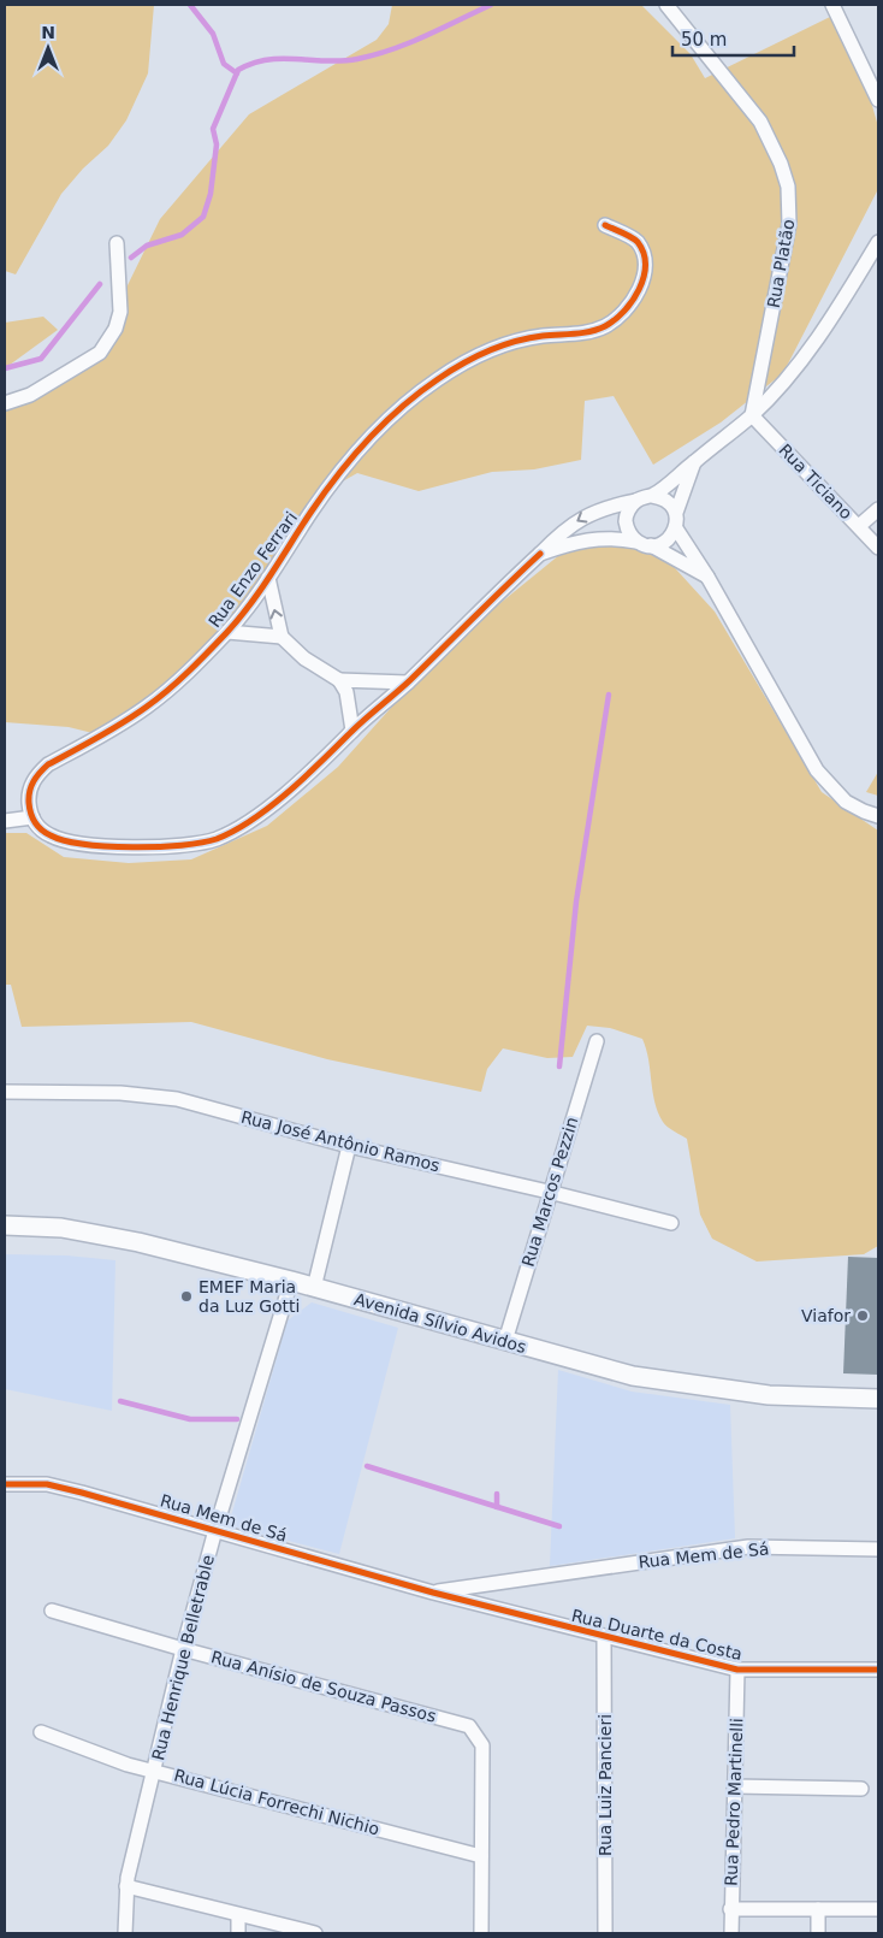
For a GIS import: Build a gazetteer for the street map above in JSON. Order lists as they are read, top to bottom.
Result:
{
  "streets": {
    "main road": ["Avenida Sílvio Avidos"],
    "street": [
      "Rua Platão",
      "Rua Ticiano",
      "Rua Enzo Ferrari",
      "Rua José Antônio Ramos",
      "Rua Marcos Pezzin",
      "Rua Mem de Sá",
      "Rua Duarte da Costa",
      "Rua Henrique Belletrable",
      "Rua Anísio de Souza Passos",
      "Rua Luiz Pancieri",
      "Rua Lúcia Forrechi Nichio",
      "Rua Pedro Martinelli"
    ]
  },
  "crossings": [
    ["Rua Platão", "Rua Ticiano"],
    ["Rua José Antônio Ramos", "Rua Marcos Pezzin"],
    ["Rua Marcos Pezzin", "Avenida Sílvio Avidos"],
    ["Avenida Sílvio Avidos", "Rua Henrique Belletrable"],
    ["Rua Mem de Sá", "Rua Duarte da Costa"],
    ["Rua Mem de Sá", "Rua Henrique Belletrable"],
    ["Rua Duarte da Costa", "Rua Luiz Pancieri"],
    ["Rua Duarte da Costa", "Rua Pedro Martinelli"],
    ["Rua Henrique Belletrable", "Rua Anísio de Souza Passos"],
    ["Rua Henrique Belletrable", "Rua Lúcia Forrechi Nichio"],
    ["Rua Anísio de Souza Passos", "Rua Lúcia Forrechi Nichio"]
  ],
  "places": ["EMEF Maria da Luz Gotti", "Viafor"],
  "scale_bar": "50 m",
  "north": "top"
}
